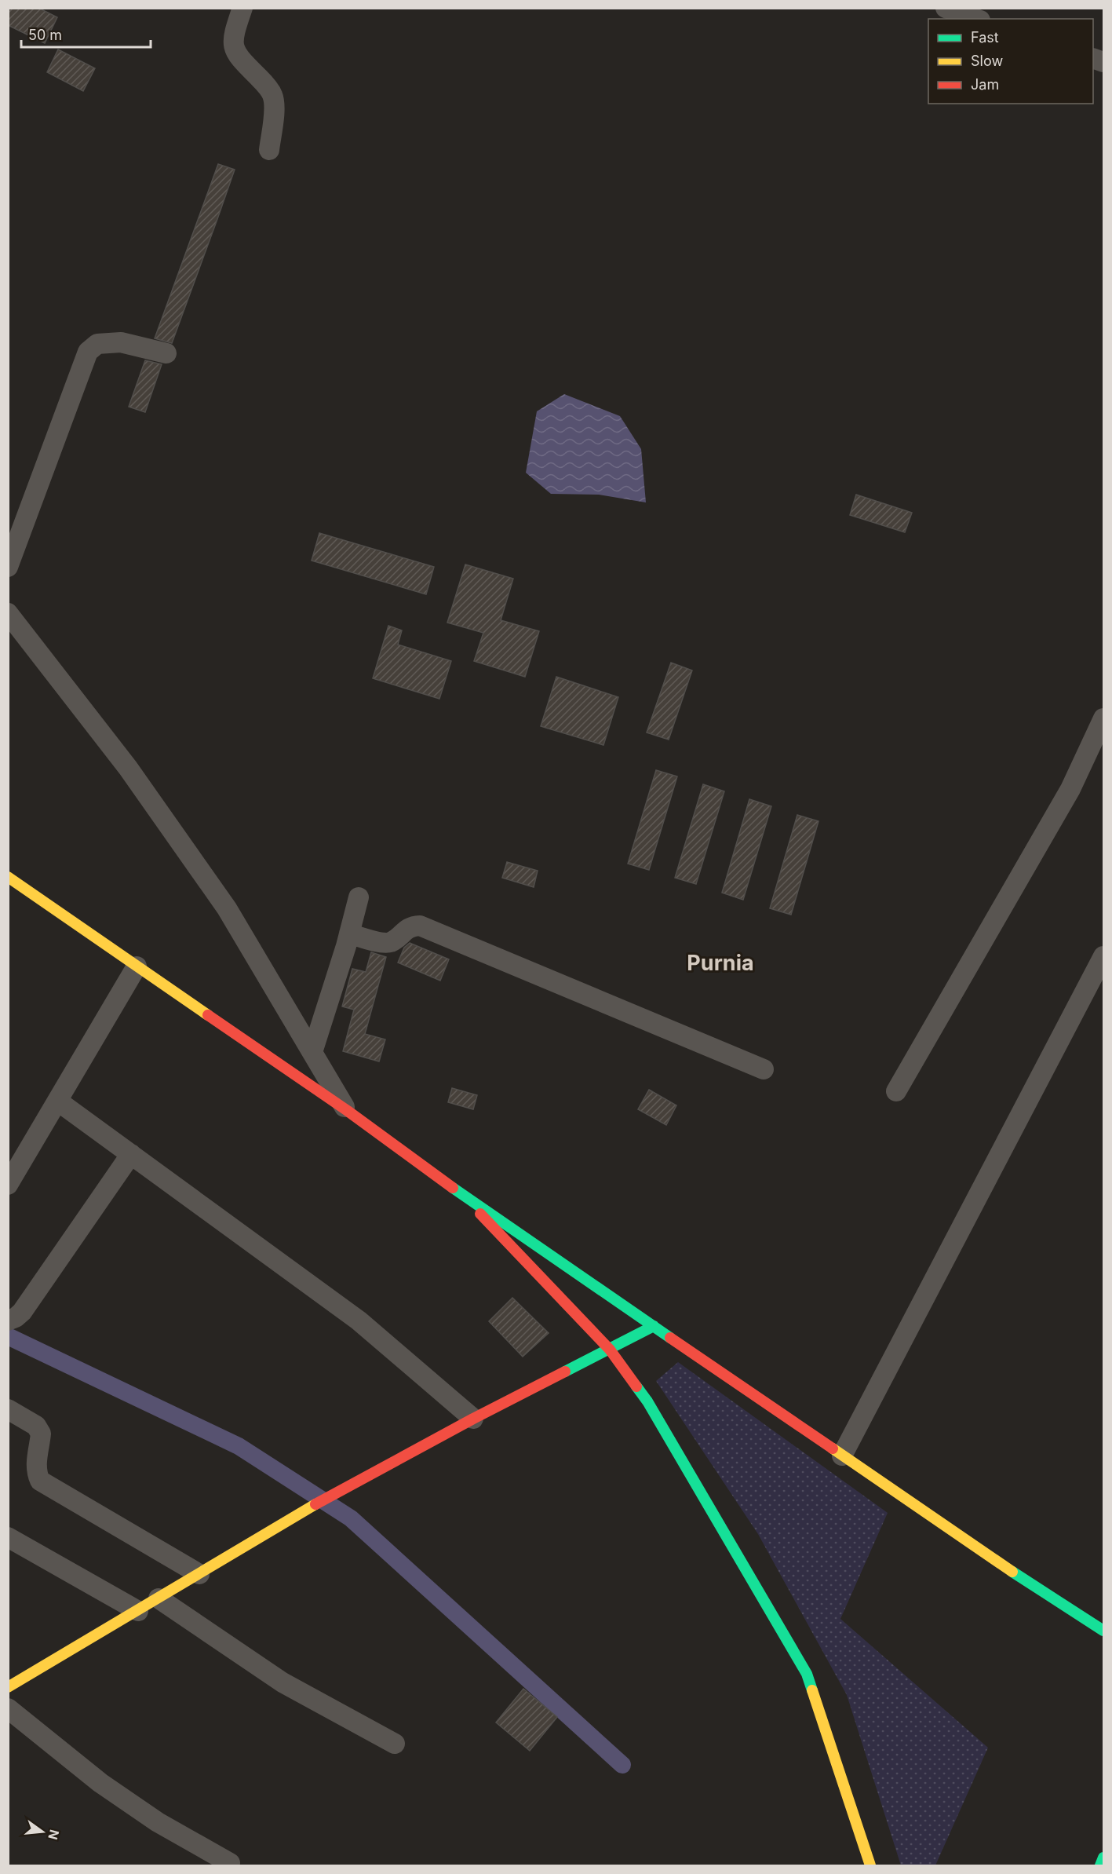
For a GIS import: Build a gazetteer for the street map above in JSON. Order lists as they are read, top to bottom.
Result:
{
  "districts": ["Purnia"],
  "legend": ["Fast", "Slow", "Jam"],
  "scale_bar": "50 m",
  "north": "right"
}
